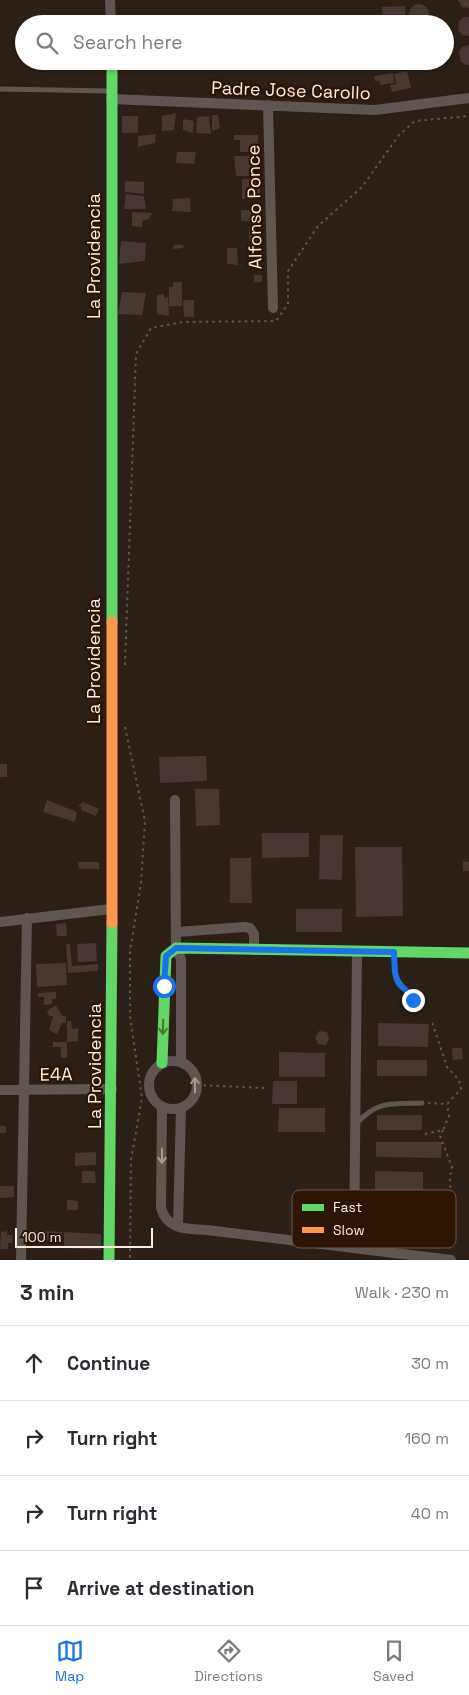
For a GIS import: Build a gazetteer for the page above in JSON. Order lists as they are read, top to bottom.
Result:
{
  "streets": {
    "street": [
      "Padre Jose Carollo",
      "Alfonso Ponce",
      "La Providencia",
      "E4A"
    ]
  },
  "crossings": [
    ["Padre Jose Carollo", "Alfonso Ponce"],
    ["Padre Jose Carollo", "La Providencia"],
    ["La Providencia", "E4A"]
  ],
  "legend": ["Fast", "Slow"],
  "scale_bar": "100 m",
  "page": {
    "search": "Search here",
    "scale": "100 m",
    "heading": ["3 min", "Walk · 230 m"],
    "list": [
      ["Continue", "30 m"],
      ["Turn right", "160 m"],
      ["Turn right", "40 m"],
      "Arrive at destination"
    ],
    "nav": ["Map", "Directions", "Saved"]
  }
}
